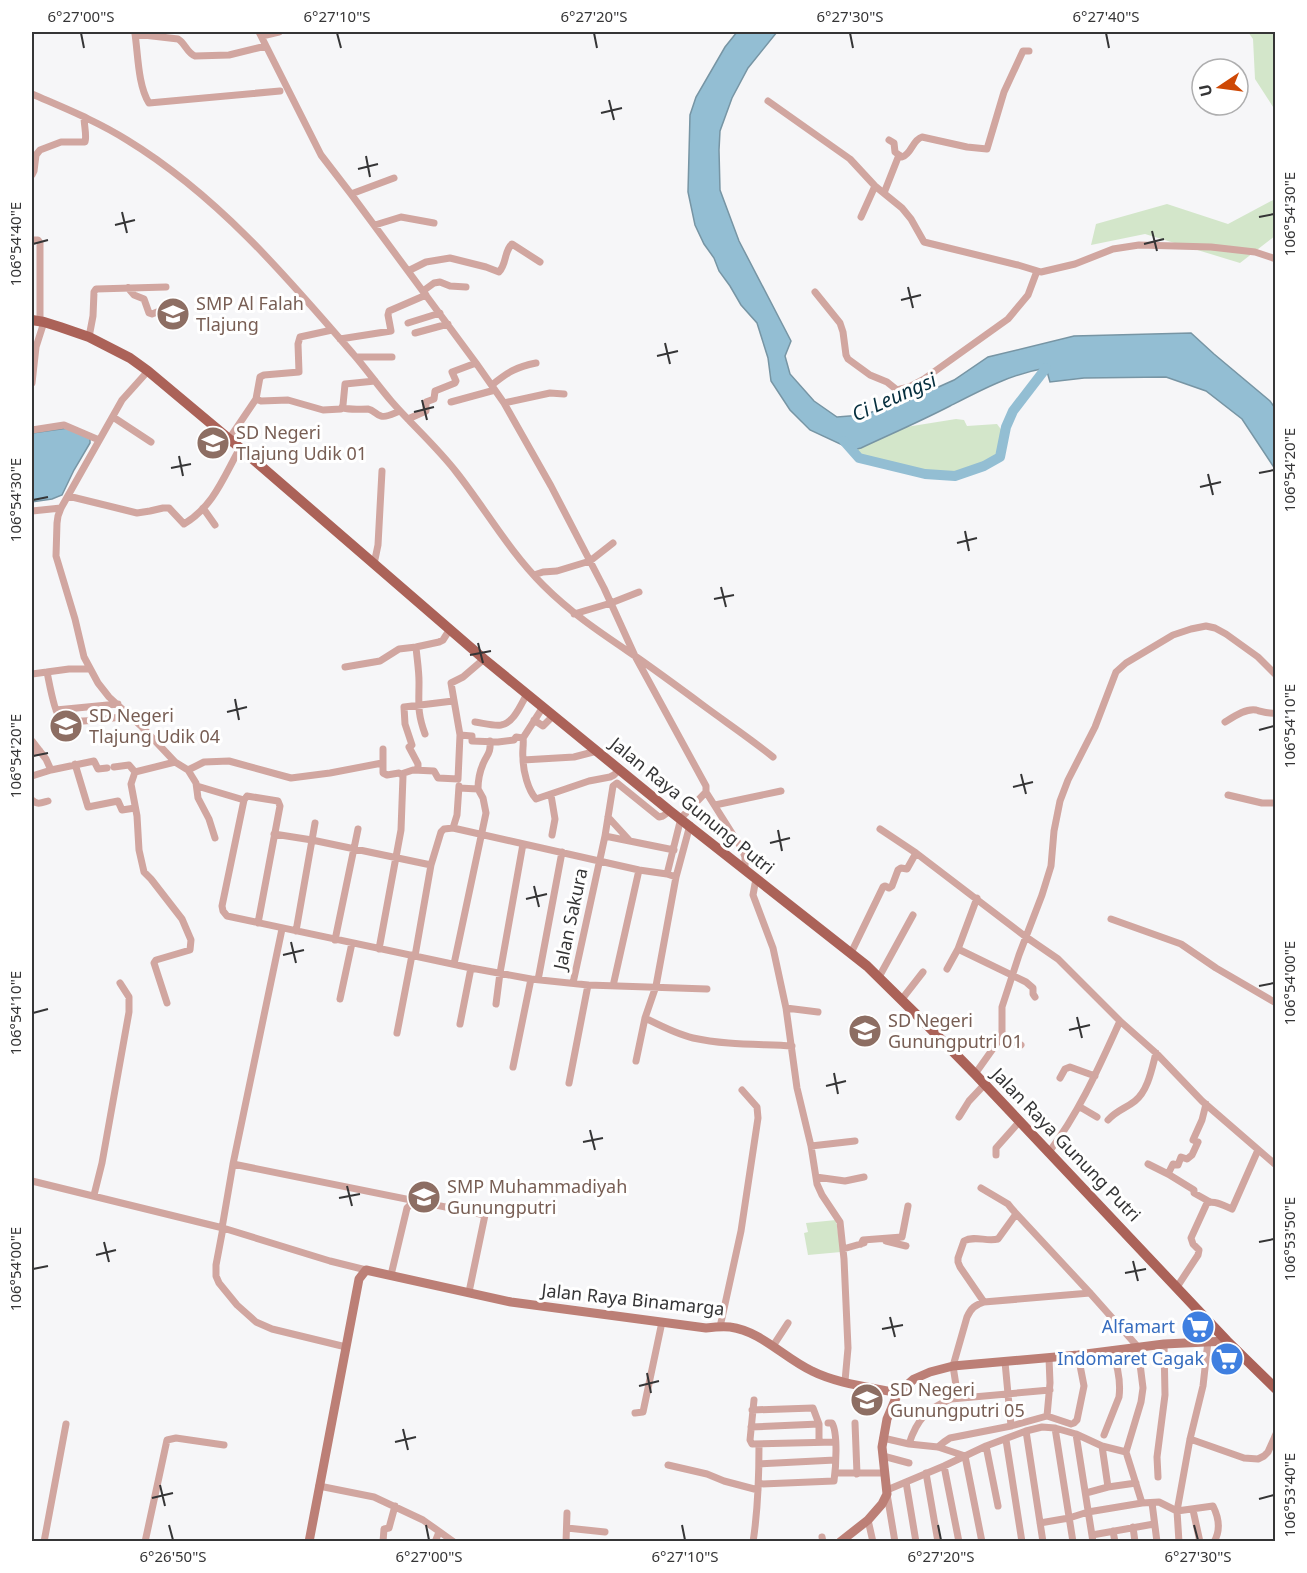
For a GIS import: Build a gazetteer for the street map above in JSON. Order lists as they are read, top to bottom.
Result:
{
  "streets": {
    "main road": ["Jalan Raya Gunung Putri"],
    "street": ["Jalan Sakura", "Jalan Raya Binamarga"]
  },
  "crossings": [
    ["Jalan Raya Gunung Putri", "Jalan Sakura"]
  ],
  "water": ["Ci Leungsi"],
  "places": {
    "school or university": [
      "SMP Al Falah Tlajung",
      "SD Negeri Tlajung Udik 01",
      "SD Negeri Tlajung Udik 04",
      "SD Negeri Gunungputri 01",
      "SMP Muhammadiyah Gunungputri",
      "SD Negeri Gunungputri 05"
    ],
    "supermarket": ["Alfamart", "Indomaret Cagak"]
  },
  "north": "left",
  "coordinates": [
    "6°27'00\"S",
    "6°27'10\"S",
    "6°27'20\"S",
    "6°27'30\"S",
    "6°27'40\"S",
    "106°54'30\"E",
    "106°54'40\"E",
    "106°54'20\"E",
    "106°54'10\"E",
    "106°54'00\"E",
    "106°53'50\"E",
    "106°53'40\"E",
    "6°26'50\"S"
  ]
}
